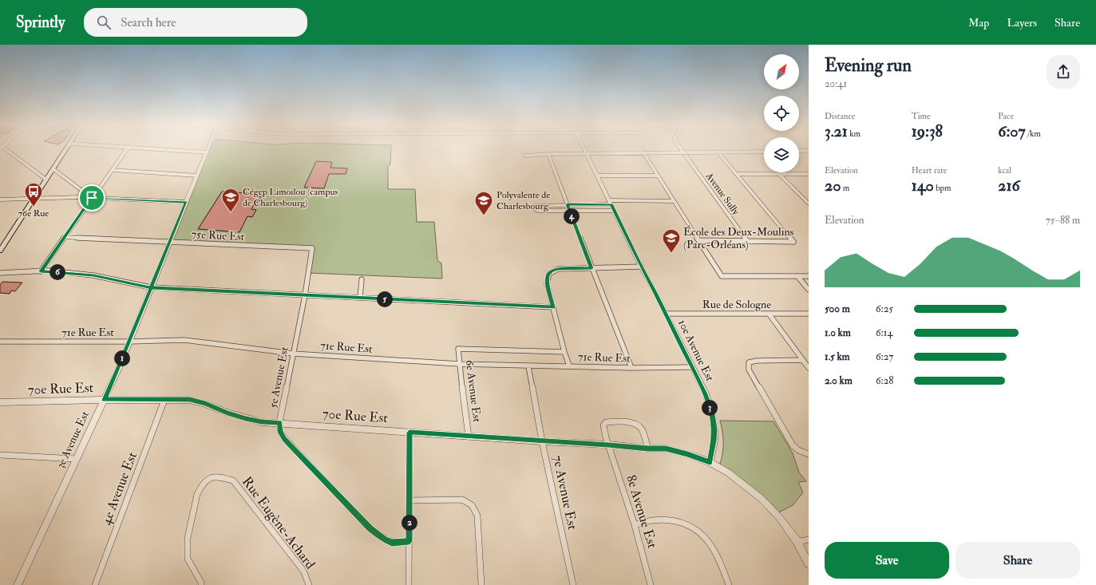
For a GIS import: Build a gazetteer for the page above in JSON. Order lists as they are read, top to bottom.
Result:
{
  "streets": {
    "street": [
      "Avenue Sully",
      "75e Rue Est",
      "Rue de Sologne",
      "71e Rue Est",
      "10e Avenue Est",
      "5e Avenue Est",
      "70e Rue Est",
      "6e Avenue Est",
      "3e Avenue Est",
      "4e Avenue Est",
      "7e Avenue Est",
      "8e Avenue Est",
      "Rue Eugène-Achard"
    ]
  },
  "crossings": [
    ["75e Rue Est", "5e Avenue Est"],
    ["75e Rue Est", "3e Avenue Est"],
    ["Rue de Sologne", "10e Avenue Est"],
    ["71e Rue Est", "10e Avenue Est"],
    ["71e Rue Est", "5e Avenue Est"],
    ["71e Rue Est", "6e Avenue Est"],
    ["71e Rue Est", "3e Avenue Est"],
    ["71e Rue Est", "7e Avenue Est"],
    ["10e Avenue Est", "70e Rue Est"],
    ["5e Avenue Est", "70e Rue Est"],
    ["70e Rue Est", "6e Avenue Est"],
    ["70e Rue Est", "3e Avenue Est"],
    ["70e Rue Est", "4e Avenue Est"],
    ["70e Rue Est", "7e Avenue Est"],
    ["70e Rue Est", "8e Avenue Est"]
  ],
  "places": {
    "bus stop": ["76e Rue"],
    "school or university": ["Cégep Limoilou (campus de Charlesbourg)", "Polyvalente de Charlesbourg", "École des Deux-Moulins (Parc-Orléans)"]
  },
  "north": "top right",
  "page": {
    "header": "Sprintly",
    "search": "Search here",
    "nav": ["Map", "Layers", "Share"],
    "heading": ["Evening run", "20:41"],
    "stats": [
      ["Distance", "3.21 km"],
      ["Time", "19:38"],
      ["Pace", "6:07 /km"],
      ["Elevation", "20 m"],
      ["Heart rate", "140 bpm"],
      ["kcal", "216"]
    ],
    "chart": ["Elevation", "75–88 m"],
    "pins": [
      "4",
      "6",
      "5",
      "1",
      "3",
      "2"
    ],
    "list": [
      {
        "name": "500 m",
        "note": "6:25"
      },
      {
        "name": "1.0 km",
        "note": "6:14"
      },
      {
        "name": "1.5 km",
        "note": "6:27"
      },
      {
        "name": "2.0 km",
        "note": "6:28"
      }
    ],
    "buttons": ["Save", "Share"]
  }
}
